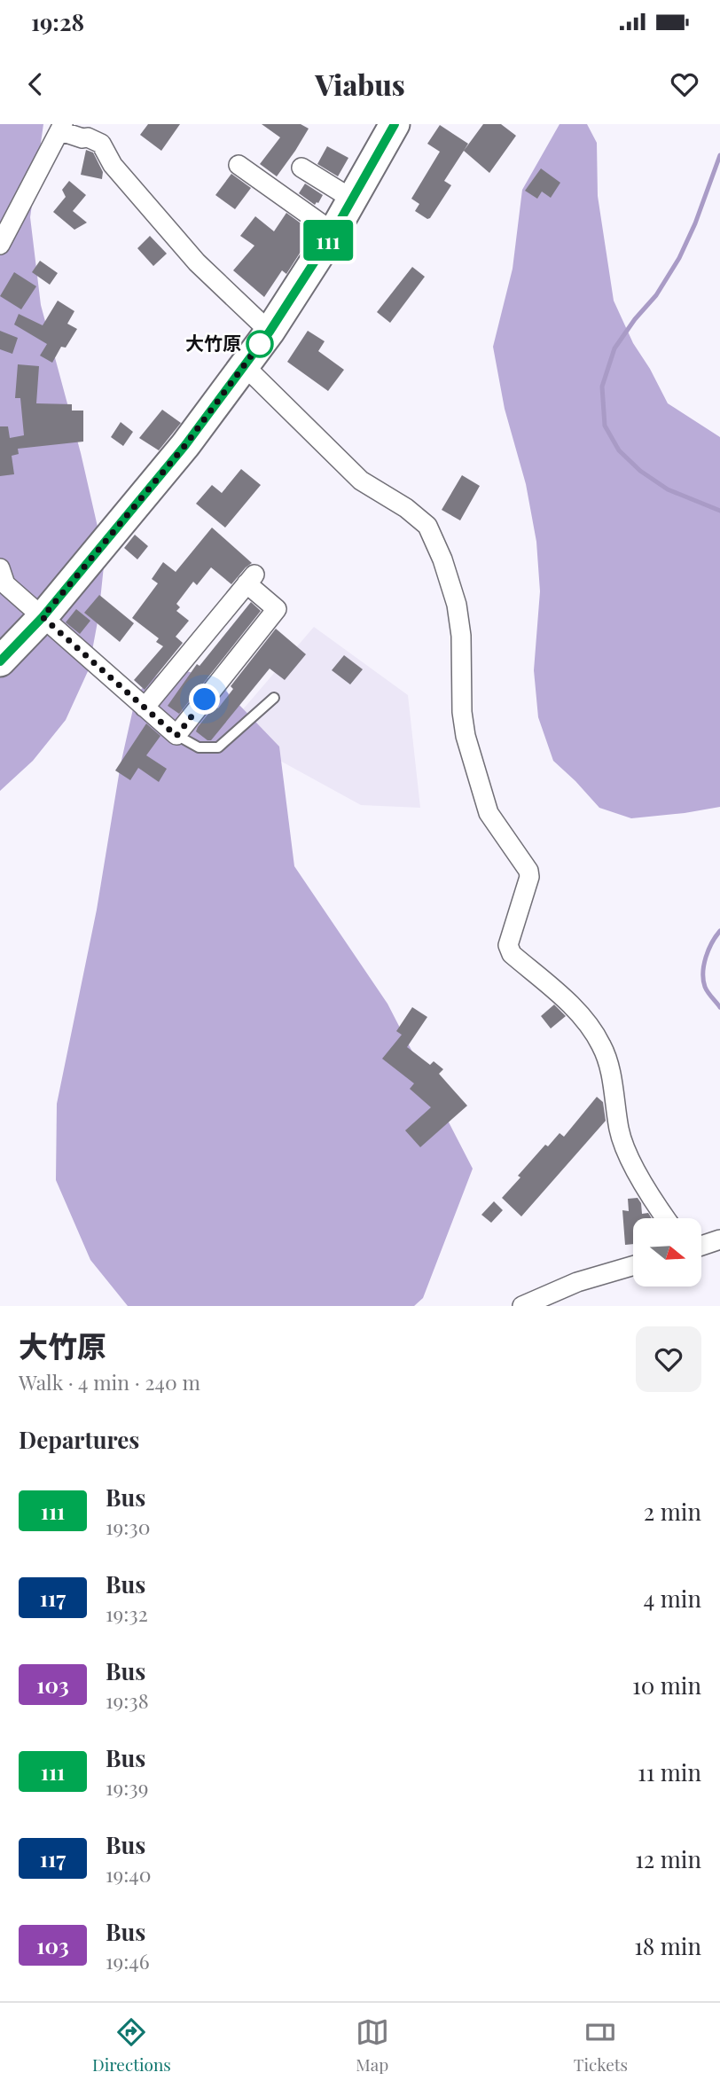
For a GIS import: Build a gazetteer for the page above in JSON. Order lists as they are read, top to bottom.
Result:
{
  "places": ["大竹原"],
  "lines": ["bus line 111"],
  "north": "right",
  "page": {
    "status": "19:28",
    "header": "Viabus",
    "on_map": "111",
    "heading": [
      ["大竹原", "Walk · 4 min · 240 m"],
      "Departures"
    ],
    "list": [
      {
        "mark": "111",
        "name": "Bus",
        "note": "19:30",
        "value": "2 min"
      },
      {
        "mark": "117",
        "name": "Bus",
        "note": "19:32",
        "value": "4 min"
      },
      {
        "mark": "103",
        "name": "Bus",
        "note": "19:38",
        "value": "10 min"
      },
      {
        "mark": "111",
        "name": "Bus",
        "note": "19:39",
        "value": "11 min"
      },
      {
        "mark": "117",
        "name": "Bus",
        "note": "19:40",
        "value": "12 min"
      },
      {
        "mark": "103",
        "name": "Bus",
        "note": "19:46",
        "value": "18 min"
      }
    ],
    "tabs": ["Directions", "Map", "Tickets"]
  }
}
